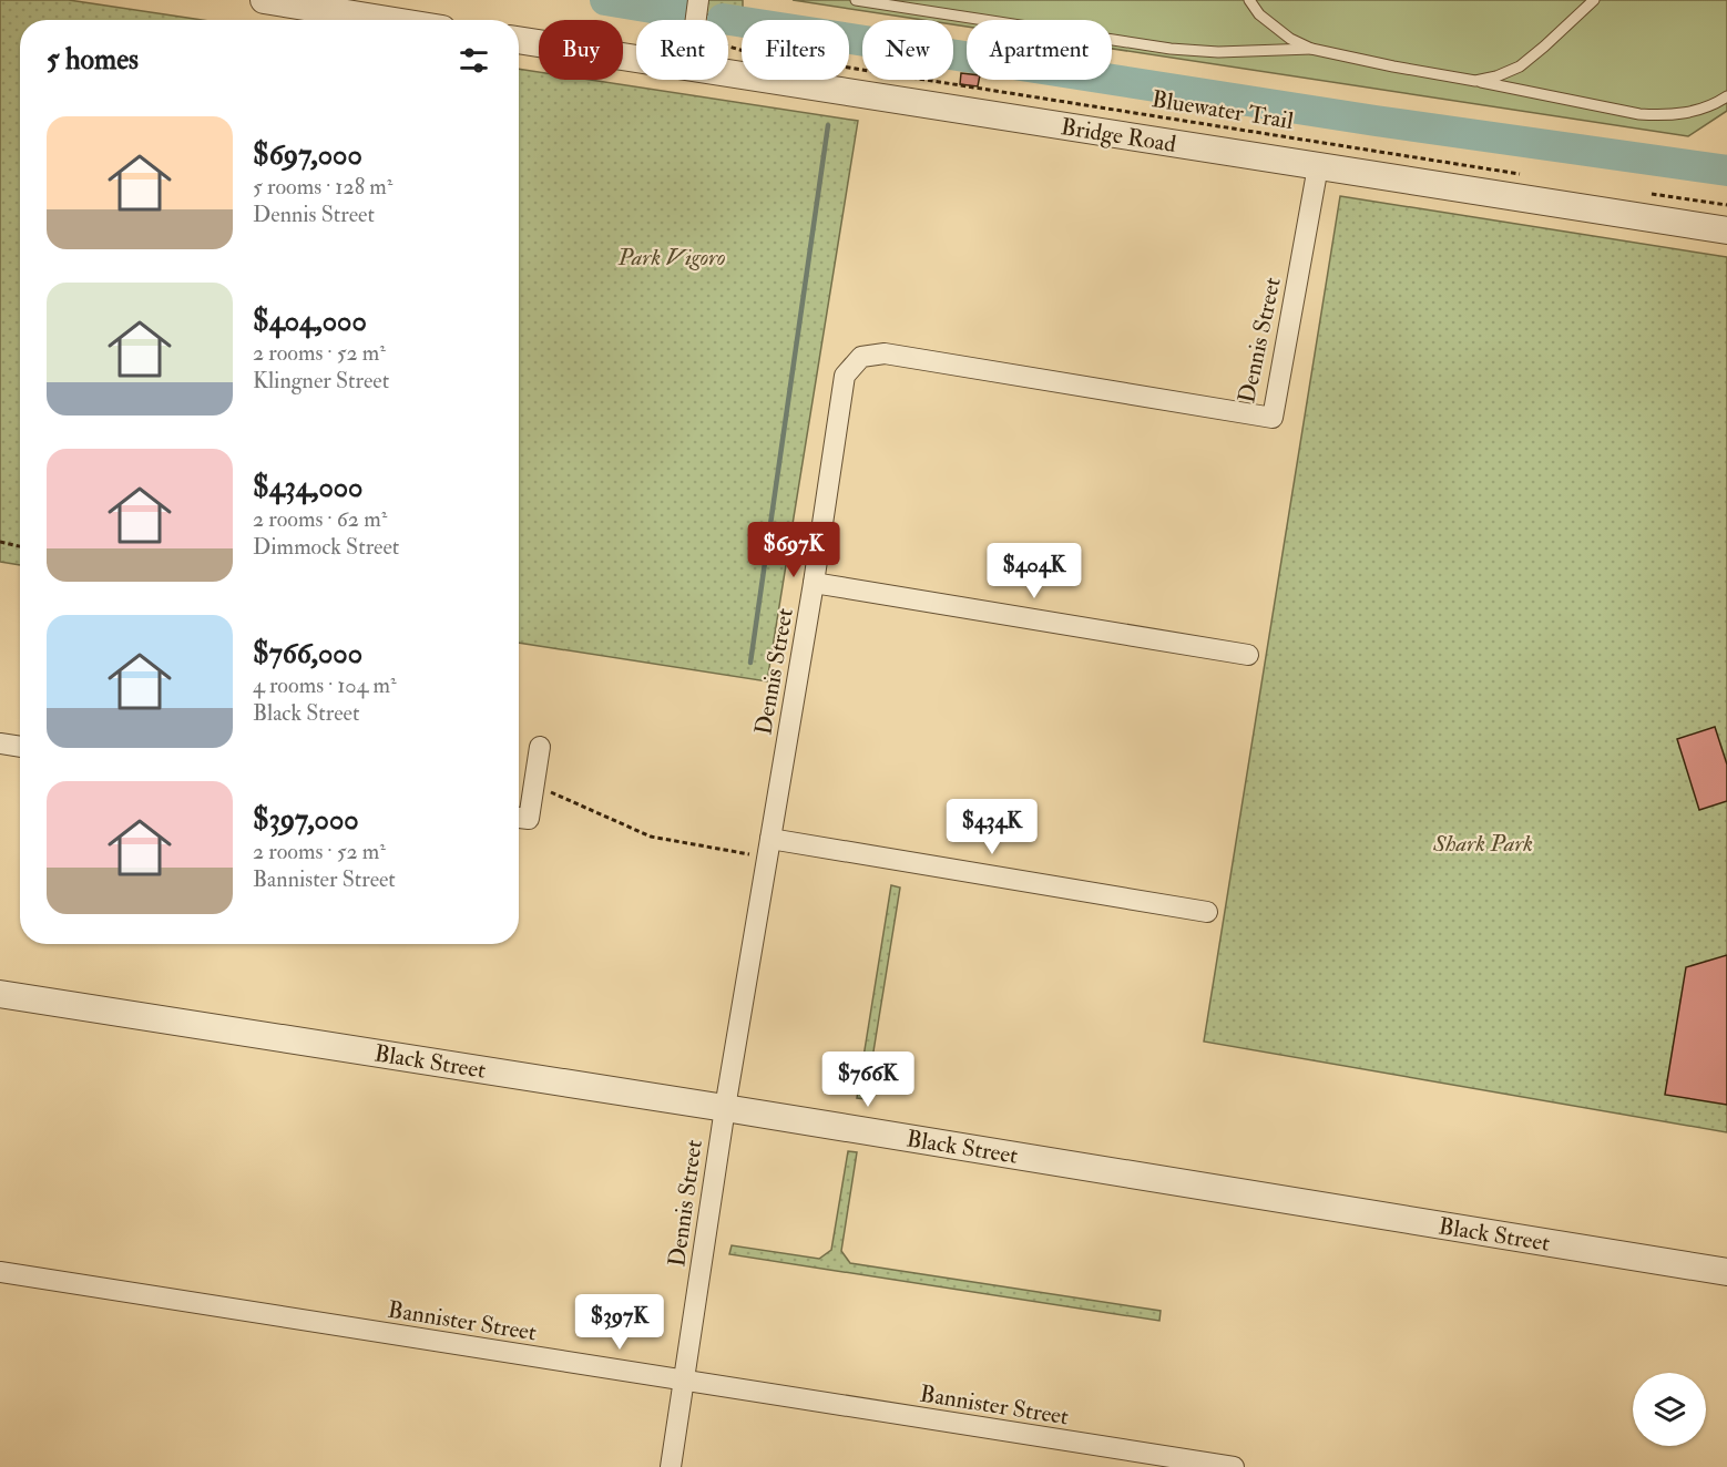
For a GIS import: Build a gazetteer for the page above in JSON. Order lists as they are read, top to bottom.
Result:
{
  "streets": {
    "street": [
      "Bridge Road",
      "Dennis Street",
      "Black Street",
      "Bannister Street"
    ],
    "path": ["Bluewater Trail"]
  },
  "crossings": [
    ["Bridge Road", "Dennis Street"],
    ["Dennis Street", "Black Street"],
    ["Dennis Street", "Bannister Street"]
  ],
  "parks": ["Park Vigoro", "Shark Park"],
  "page": {
    "chip": [
      "Buy",
      "Rent",
      "Filters",
      "New",
      "Apartment"
    ],
    "heading": "5 homes",
    "list": [
      {
        "name": "$697,000",
        "note": "5 rooms · 128 m² · Dennis Street"
      },
      {
        "name": "$404,000",
        "note": "2 rooms · 52 m² · Klingner Street"
      },
      {
        "name": "$434,000",
        "note": "2 rooms · 62 m² · Dimmock Street"
      },
      {
        "name": "$766,000",
        "note": "4 rooms · 104 m² · Black Street"
      },
      {
        "name": "$397,000",
        "note": "2 rooms · 52 m² · Bannister Street"
      }
    ],
    "price": [
      "$697K",
      "$404K",
      "$434K",
      "$766K",
      "$397K"
    ]
  }
}
